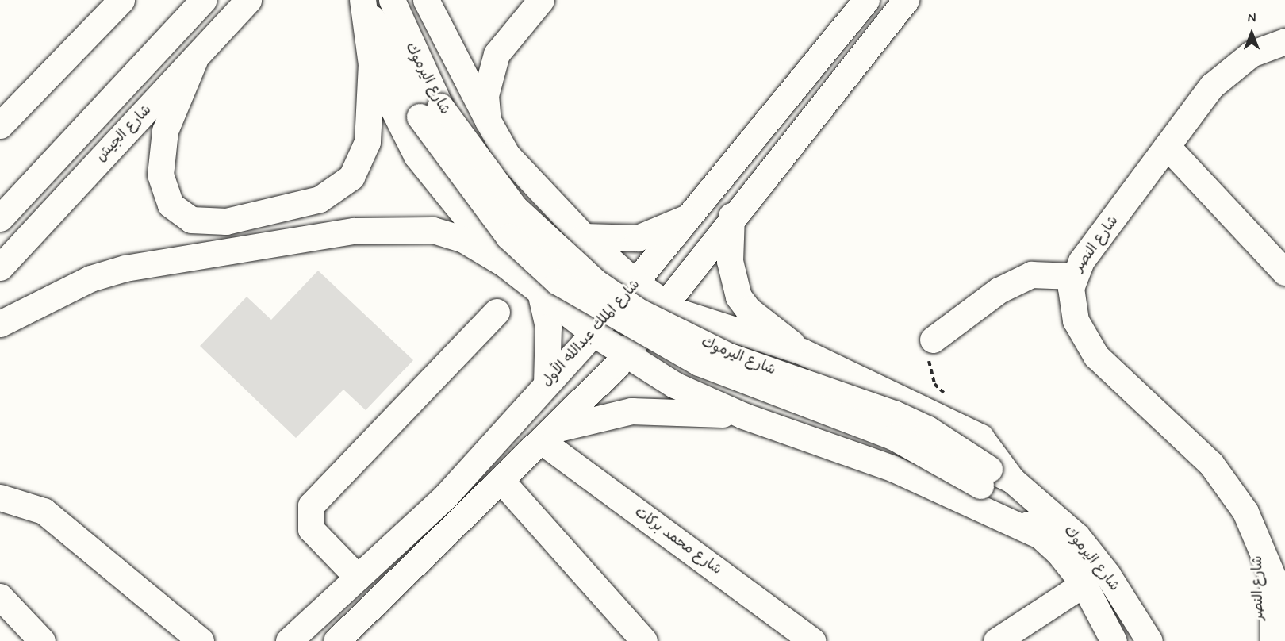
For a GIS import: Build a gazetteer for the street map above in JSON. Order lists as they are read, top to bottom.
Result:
{
  "streets": {
    "main road": [
      "شارع اليرموك",
      "شارع الجيش",
      "شارع النصر",
      "شارع الملك عبدالله الأول",
      "شارع محمد بركات"
    ]
  },
  "north": "top"
}
